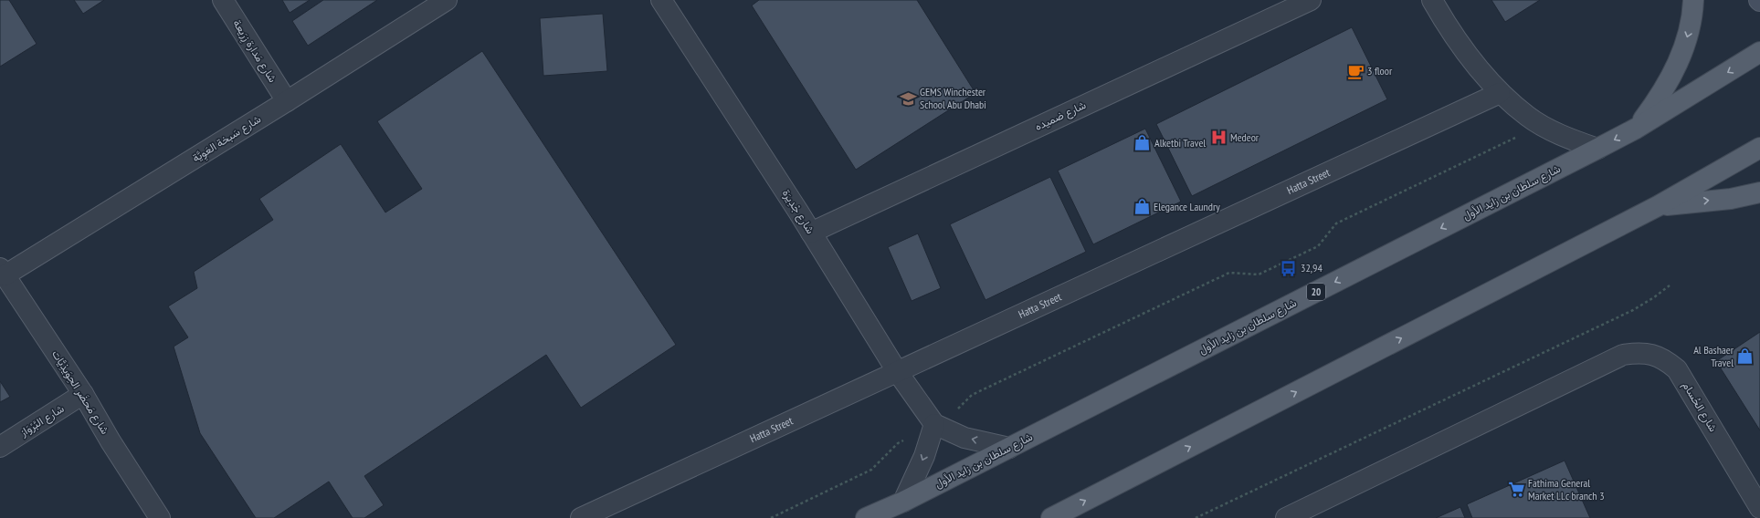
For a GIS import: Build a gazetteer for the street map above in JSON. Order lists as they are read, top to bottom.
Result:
{
  "streets": {
    "main road": ["شارع سلطان بن زايد الأول", "20"],
    "street": [
      "شارع مَدارة زِرَيعة",
      "شارع ضميده",
      "شارع سَبخة العَوِيَّة",
      "Hatta Street",
      "شارع جْدِيرَة",
      "شارع مَحضَر الحِوَيذِيَّات",
      "شارع الحُسام",
      "شارع البُرْوَاز"
    ]
  },
  "crossings": [
    ["شارع مَدارة زِرَيعة", "شارع سَبخة العَوِيَّة"],
    ["شارع ضميده", "شارع جْدِيرَة"],
    ["شارع سَبخة العَوِيَّة", "شارع مَحضَر الحِوَيذِيَّات"],
    ["Hatta Street", "شارع جْدِيرَة"],
    ["شارع مَحضَر الحِوَيذِيَّات", "شارع البُرْوَاز"]
  ],
  "places": {
    "cafe": ["3 floor"],
    "school or university": ["GEMS Winchester School Abu Dhabi"],
    "hospital": ["Medeor"],
    "shop": ["Alketbi Travel", "Elegance Laundry", "Al Bashaer Travel"],
    "bus stop": ["32,94"],
    "supermarket": ["Fathima General Market l.l.c branch 3"]
  }
}
